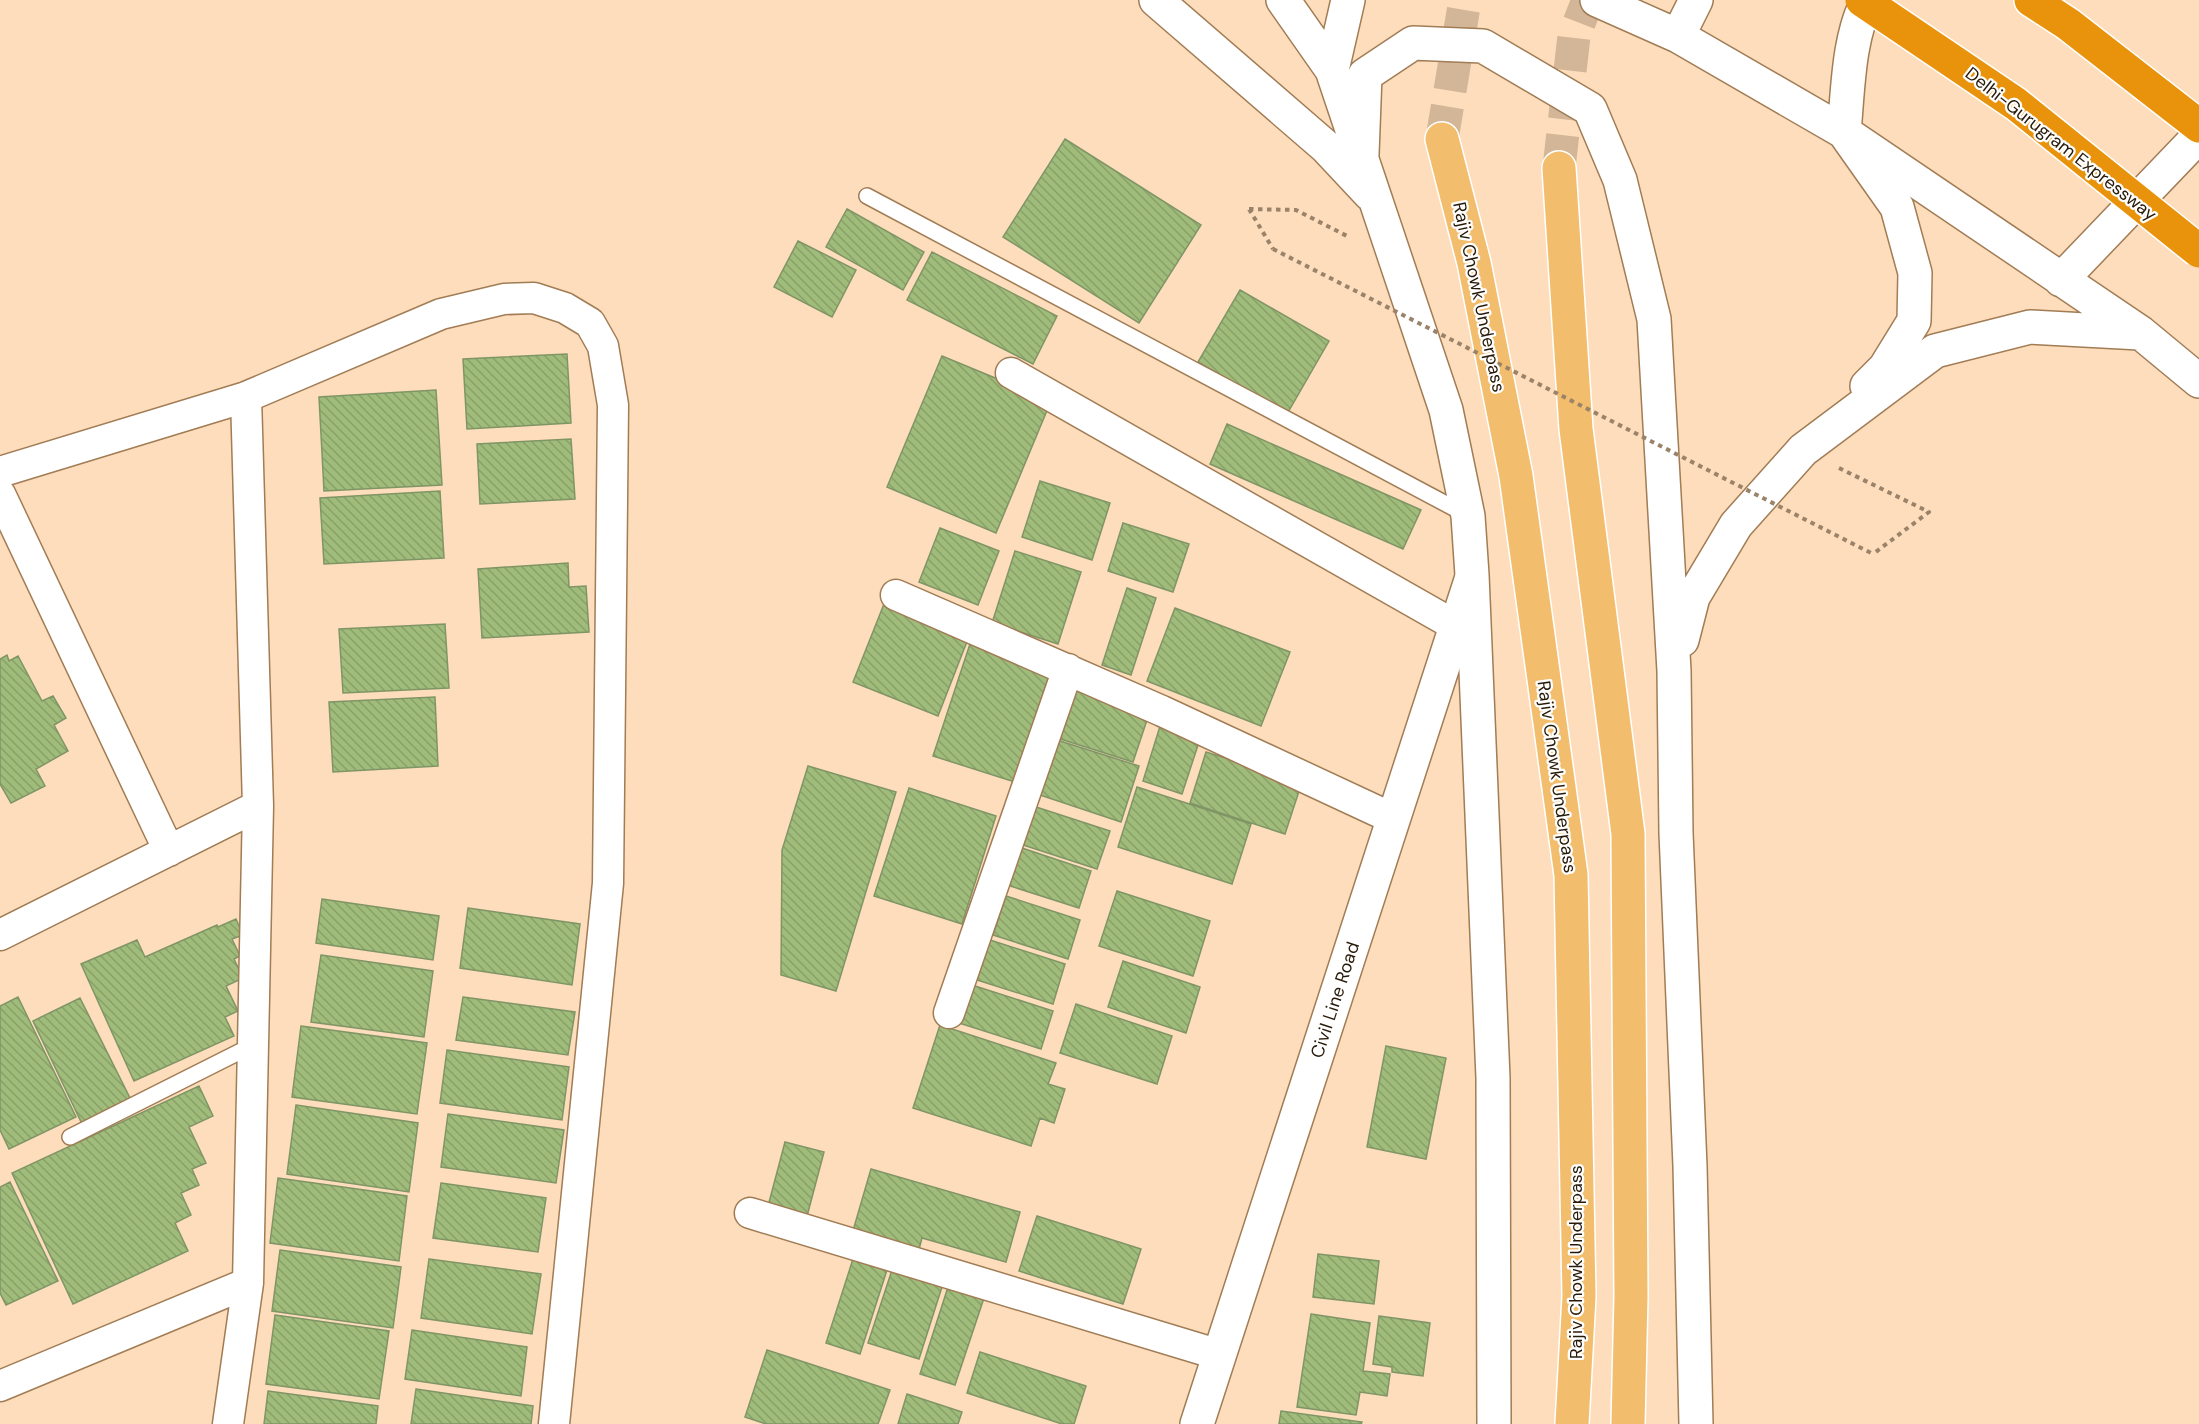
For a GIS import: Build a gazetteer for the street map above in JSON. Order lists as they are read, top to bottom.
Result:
{
  "streets": {
    "highway": ["Delhi-Gurugram Expressway"],
    "main road": ["Rajiv Chowk Underpass", "Civil Line Road"]
  }
}
